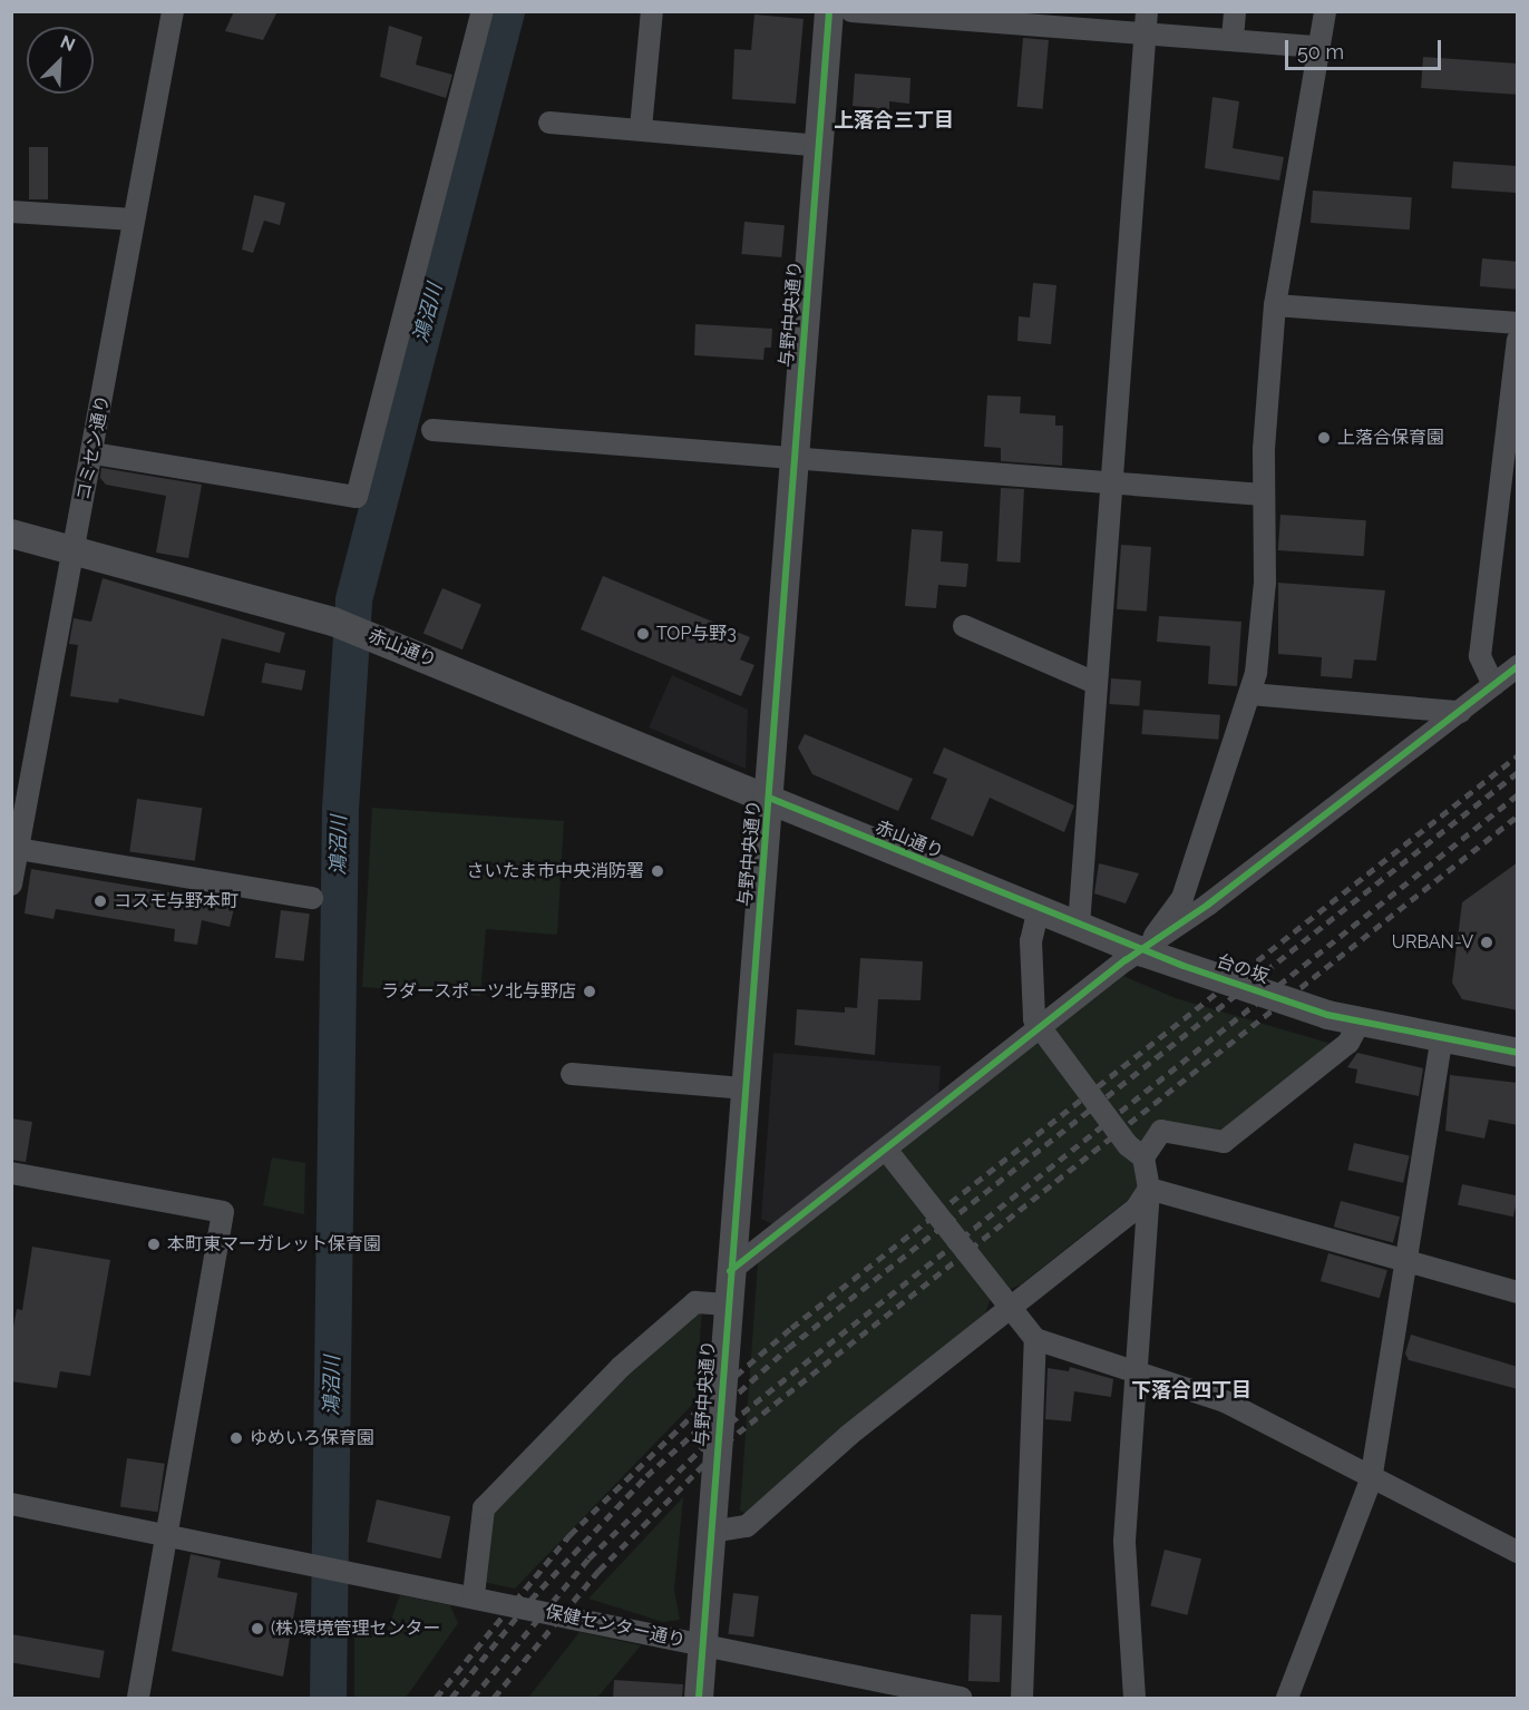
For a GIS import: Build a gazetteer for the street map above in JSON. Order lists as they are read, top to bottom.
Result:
{
  "streets": {
    "street": [
      "与野中央通り",
      "コミセン通り",
      "赤山通り",
      "台の坂",
      "保健センター通り"
    ]
  },
  "crossings": [
    ["与野中央通り", "赤山通り"],
    ["与野中央通り", "保健センター通り"],
    ["コミセン通り", "赤山通り"],
    ["赤山通り", "台の坂"]
  ],
  "districts": ["上落合三丁目", "下落合四丁目"],
  "water": ["鴻沼川"],
  "places": [
    "上落合保育園",
    "TOP与野3",
    "さいたま市中央消防署",
    "コスモ与野本町",
    "URBAN-V",
    "ラダースポーツ北与野店",
    "本町東マーガレット保育園",
    "ゆめいろ保育園",
    "(株)環境管理センター"
  ],
  "scale_bar": "50 m",
  "north": "top right"
}
